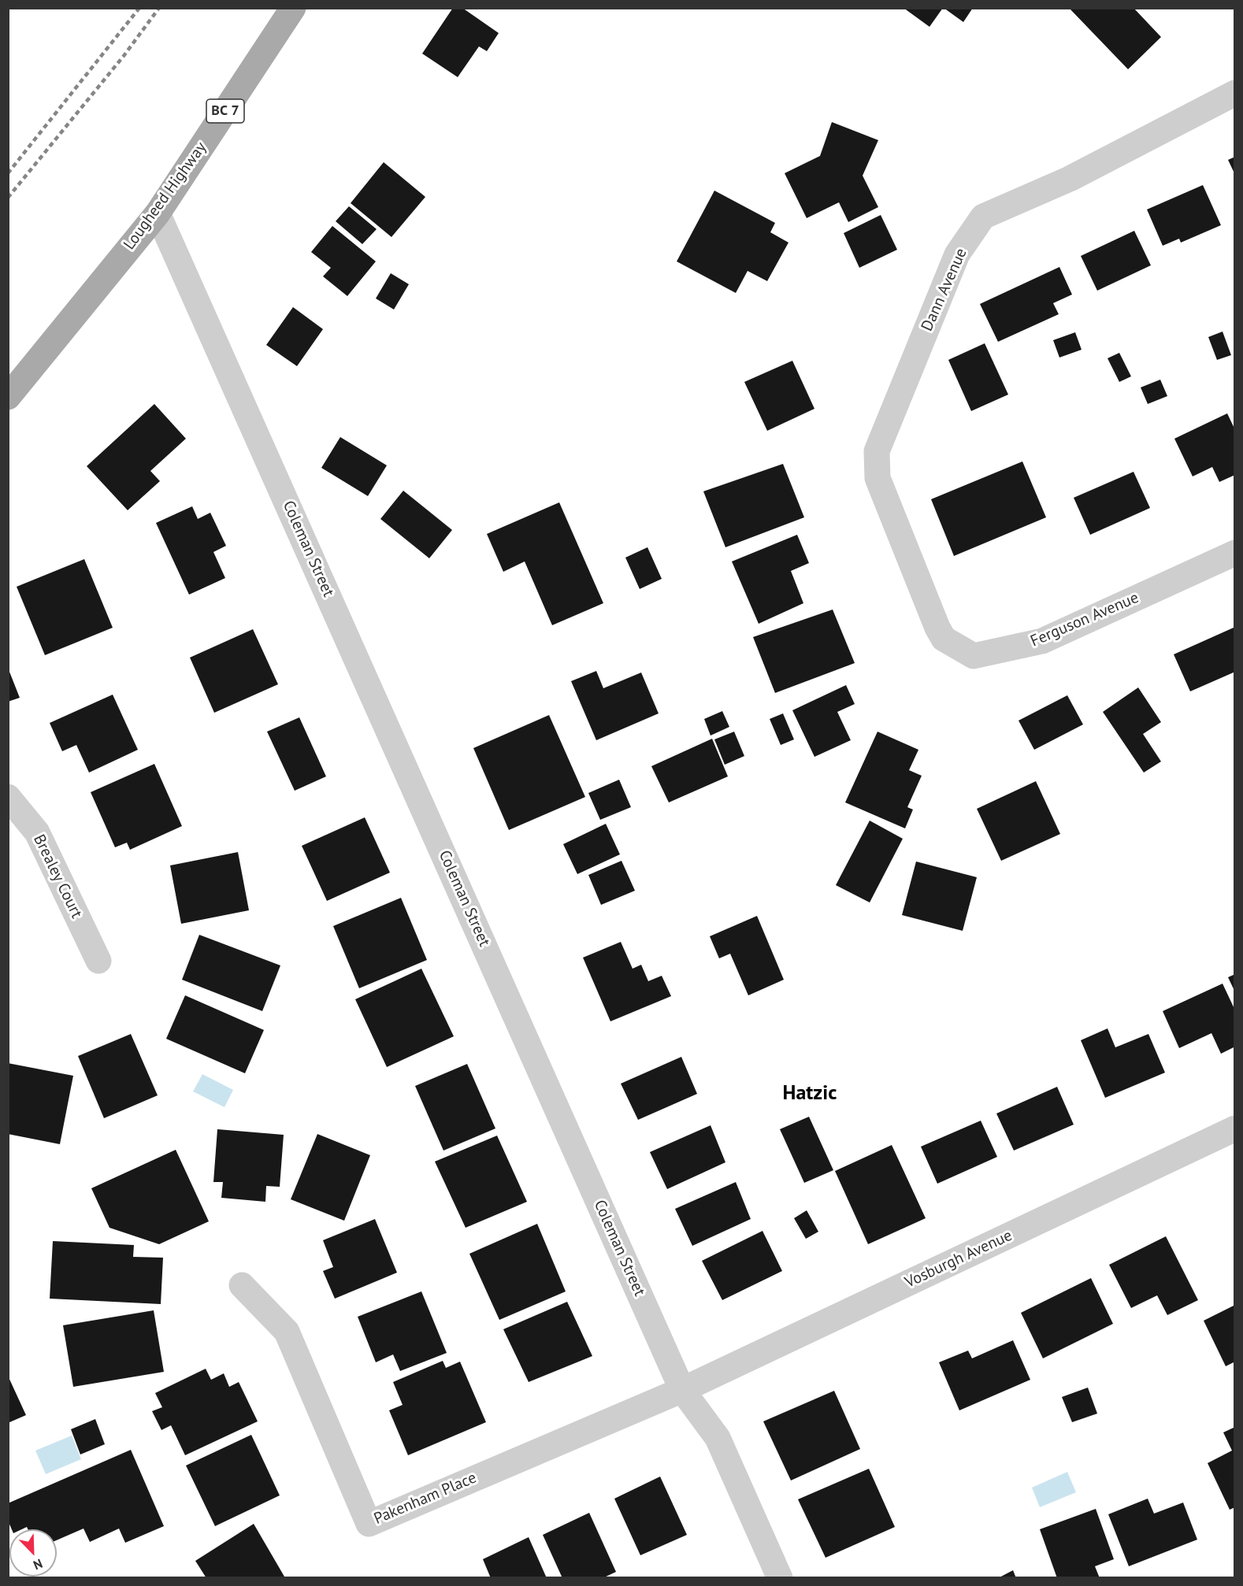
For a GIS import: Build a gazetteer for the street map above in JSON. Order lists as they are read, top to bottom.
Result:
{
  "streets": {
    "main road": ["BC 7", "Lougheed Highway"],
    "street": [
      "Dann Avenue",
      "Coleman Street",
      "Ferguson Avenue",
      "Brealey Court",
      "Vosburgh Avenue",
      "Pakenham Place"
    ]
  },
  "crossings": [
    ["Lougheed Highway", "Coleman Street"],
    ["Dann Avenue", "Ferguson Avenue"],
    ["Coleman Street", "Vosburgh Avenue"],
    ["Coleman Street", "Pakenham Place"],
    ["Vosburgh Avenue", "Pakenham Place"]
  ],
  "districts": ["Hatzic"],
  "north": "bottom right"
}
